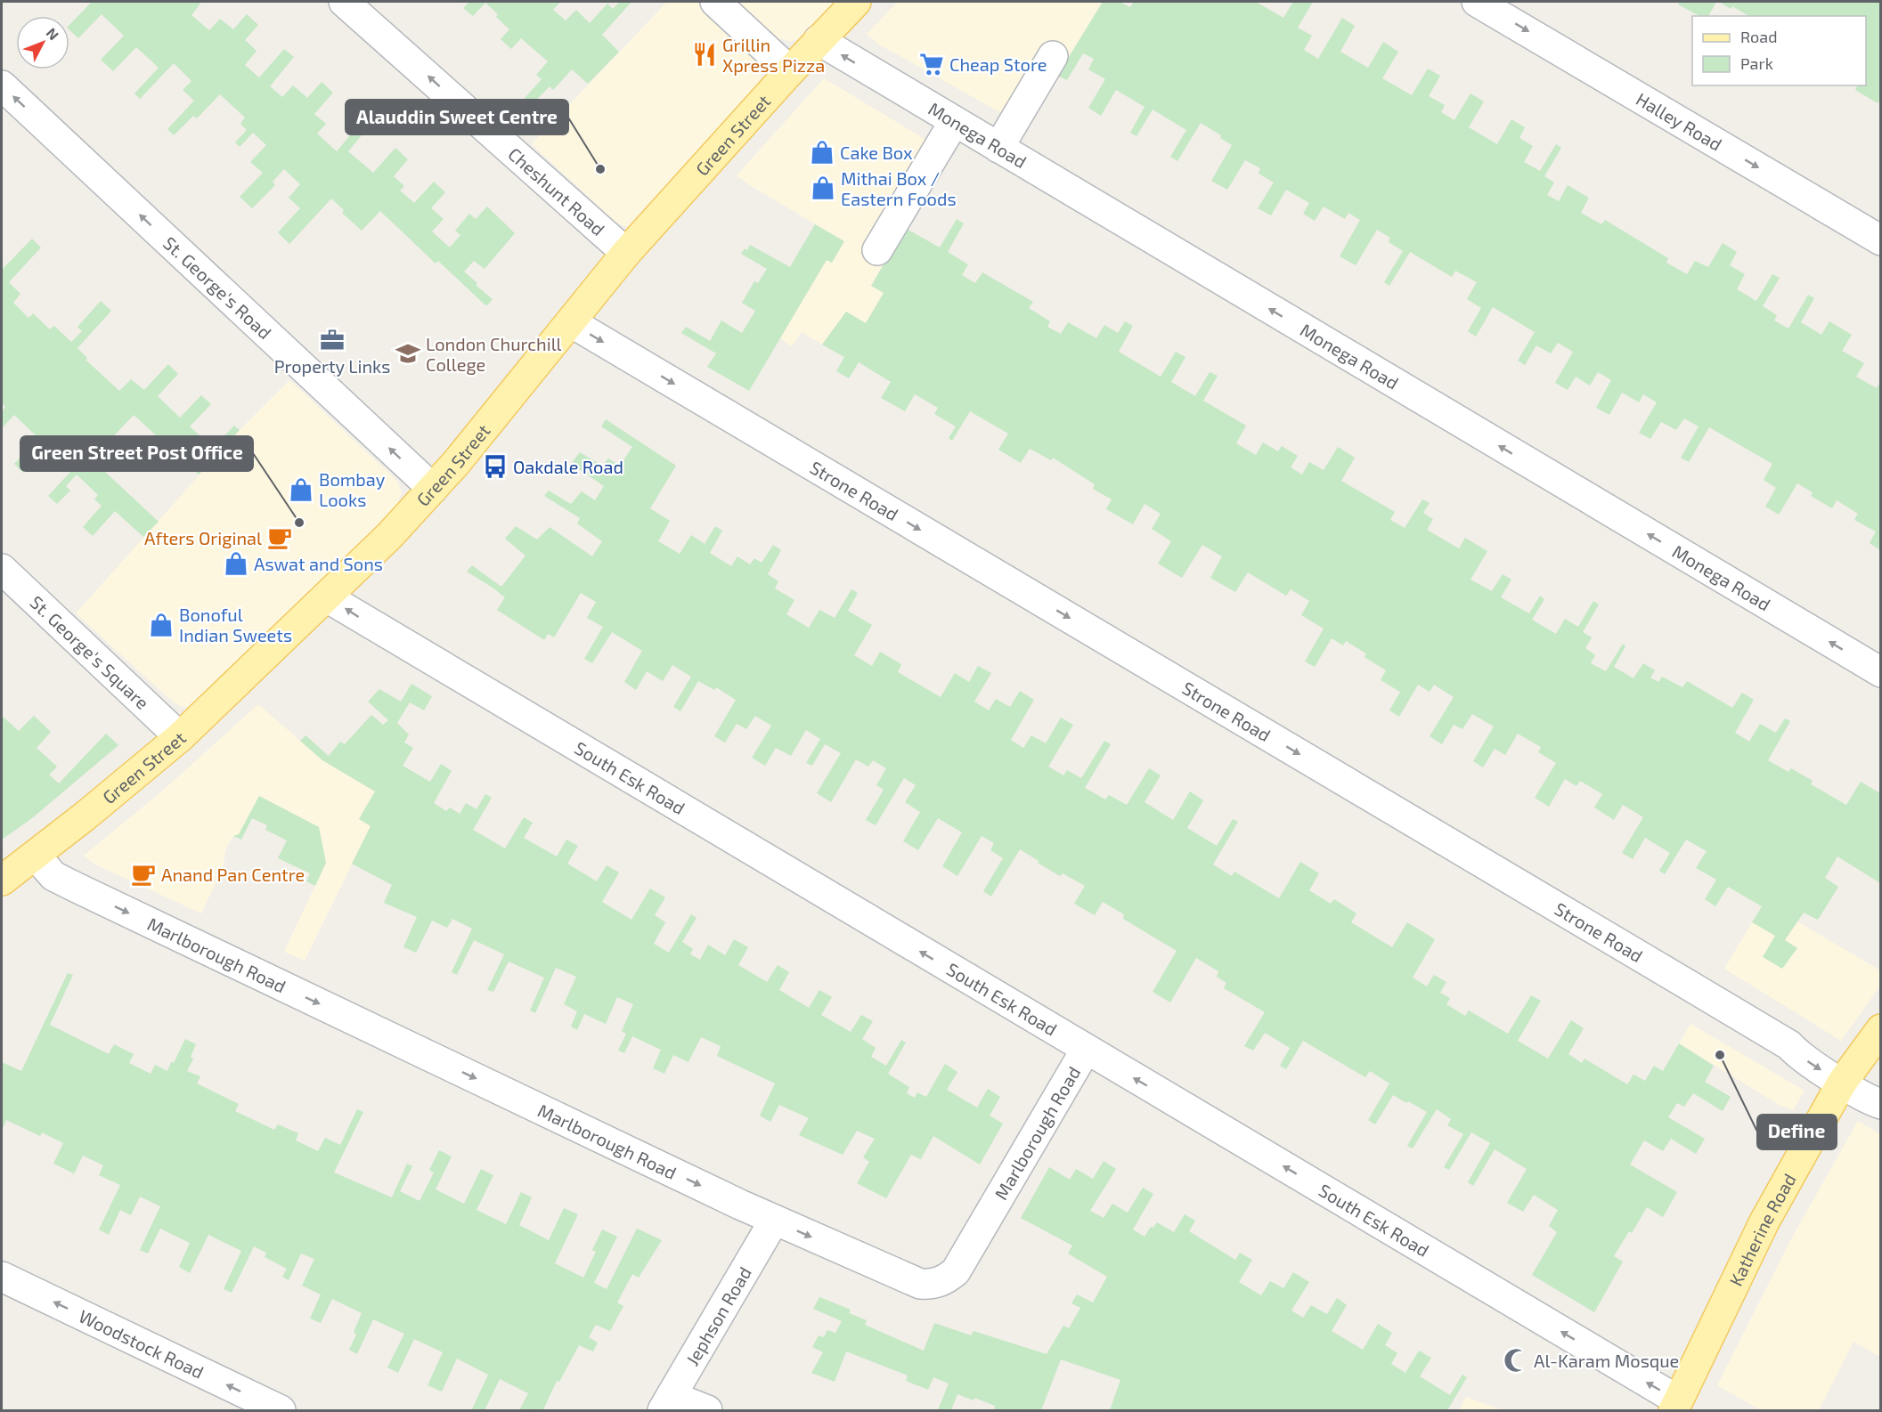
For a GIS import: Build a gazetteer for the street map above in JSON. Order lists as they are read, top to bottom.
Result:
{
  "streets": {
    "main road": ["Green Street", "Katherine Road"],
    "street": [
      "Halley Road",
      "Monega Road",
      "Cheshunt Road",
      "St. George's Road",
      "Strone Road",
      "St. George's Square",
      "South Esk Road",
      "Marlborough Road",
      "Jephson Road",
      "Woodstock Road"
    ]
  },
  "crossings": [
    ["Green Street", "Monega Road"],
    ["Green Street", "Cheshunt Road"],
    ["Green Street", "St. George's Road"],
    ["Green Street", "Strone Road"],
    ["Green Street", "St. George's Square"],
    ["Green Street", "South Esk Road"],
    ["Green Street", "Marlborough Road"],
    ["Strone Road", "Katherine Road"],
    ["South Esk Road", "Marlborough Road"],
    ["South Esk Road", "Katherine Road"],
    ["Marlborough Road", "Jephson Road"]
  ],
  "one_way": [
    "Halley Road",
    "Monega Road",
    "Cheshunt Road",
    "St. George's Road",
    "Strone Road",
    "South Esk Road",
    "Marlborough Road",
    "Woodstock Road"
  ],
  "places": {
    "restaurant": ["Grillin Xpress Pizza"],
    "supermarket": ["Cheap Store"],
    "shop": [
      "Cake Box",
      "Mithai Box / Eastern Foods",
      "Bombay Looks",
      "Aswat and Sons",
      "Bonoful Indian Sweets"
    ],
    "other": ["Alauddin Sweet Centre", "Green Street Post Office", "Define"],
    "office": ["Property Links"],
    "school or university": ["London Churchill College"],
    "bus stop": ["Oakdale Road"],
    "cafe": ["Afters Original", "Anand Pan Centre"],
    "mosque": ["Al-Karam Mosque"]
  },
  "legend": ["Road", "Park"],
  "north": "top right"
}
